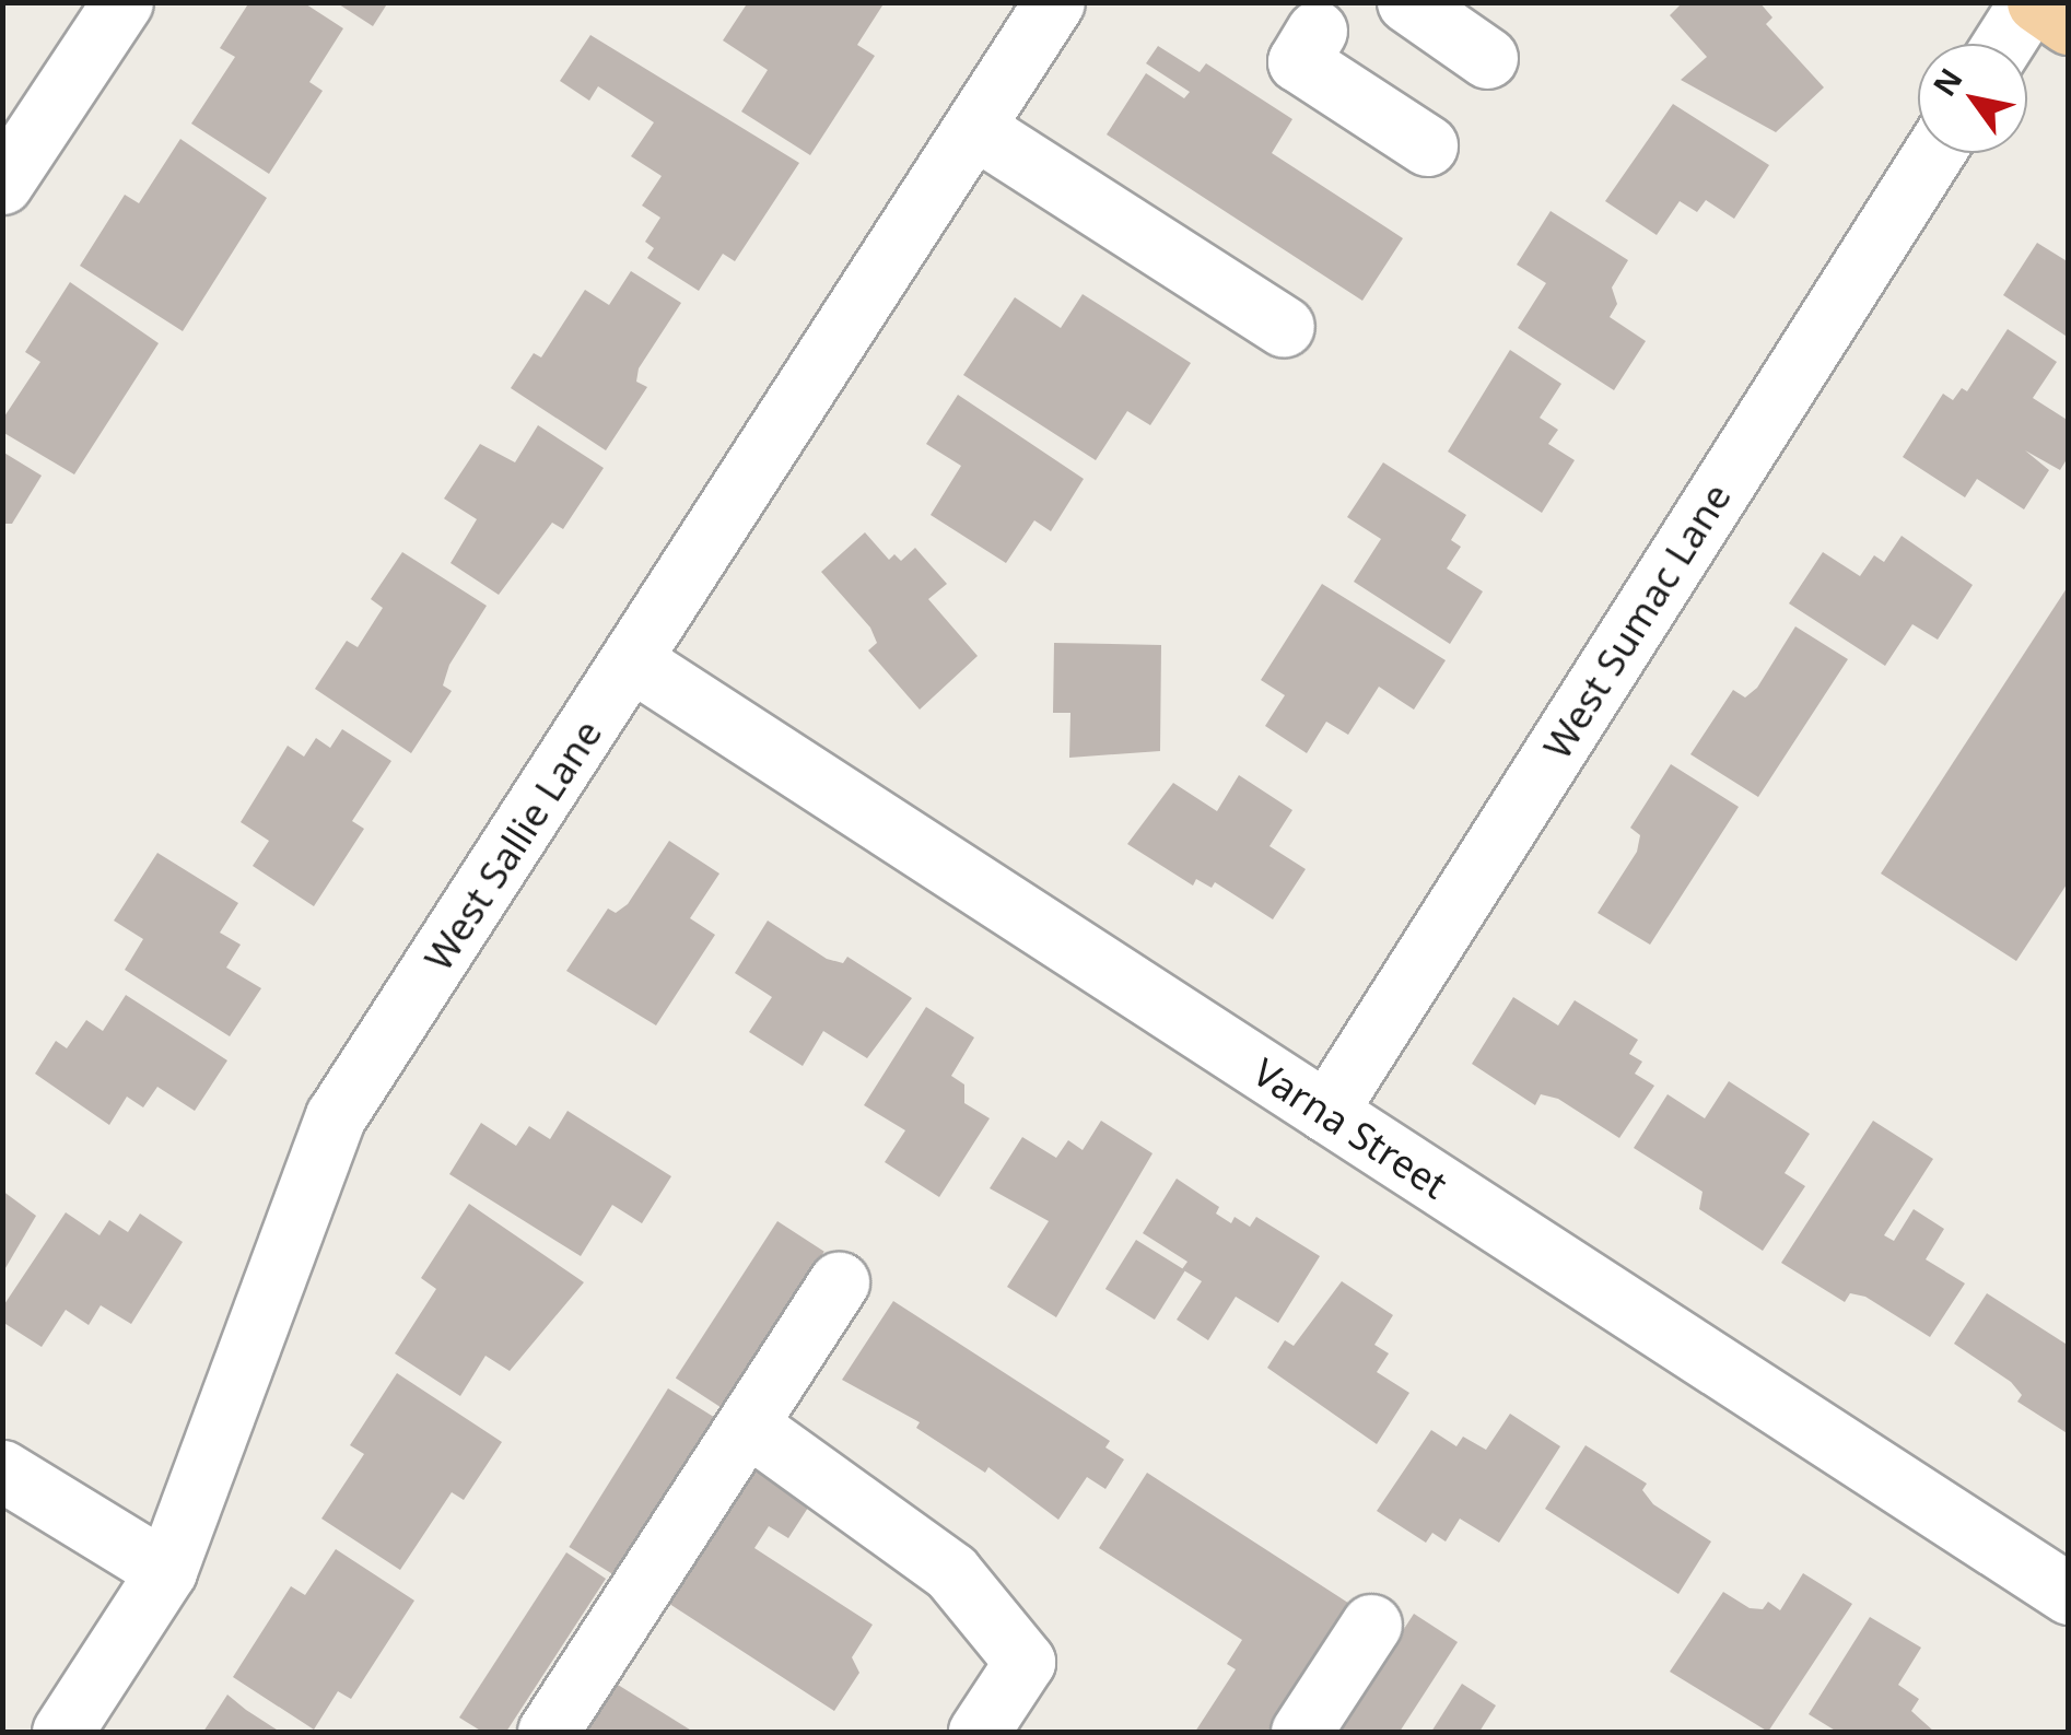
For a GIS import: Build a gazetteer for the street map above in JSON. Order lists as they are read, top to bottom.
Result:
{
  "streets": {
    "street": ["West Sumac Lane", "West Sallie Lane", "Varna Street"]
  },
  "crossings": [
    ["West Sumac Lane", "Varna Street"],
    ["West Sallie Lane", "Varna Street"]
  ],
  "north": "top left"
}
